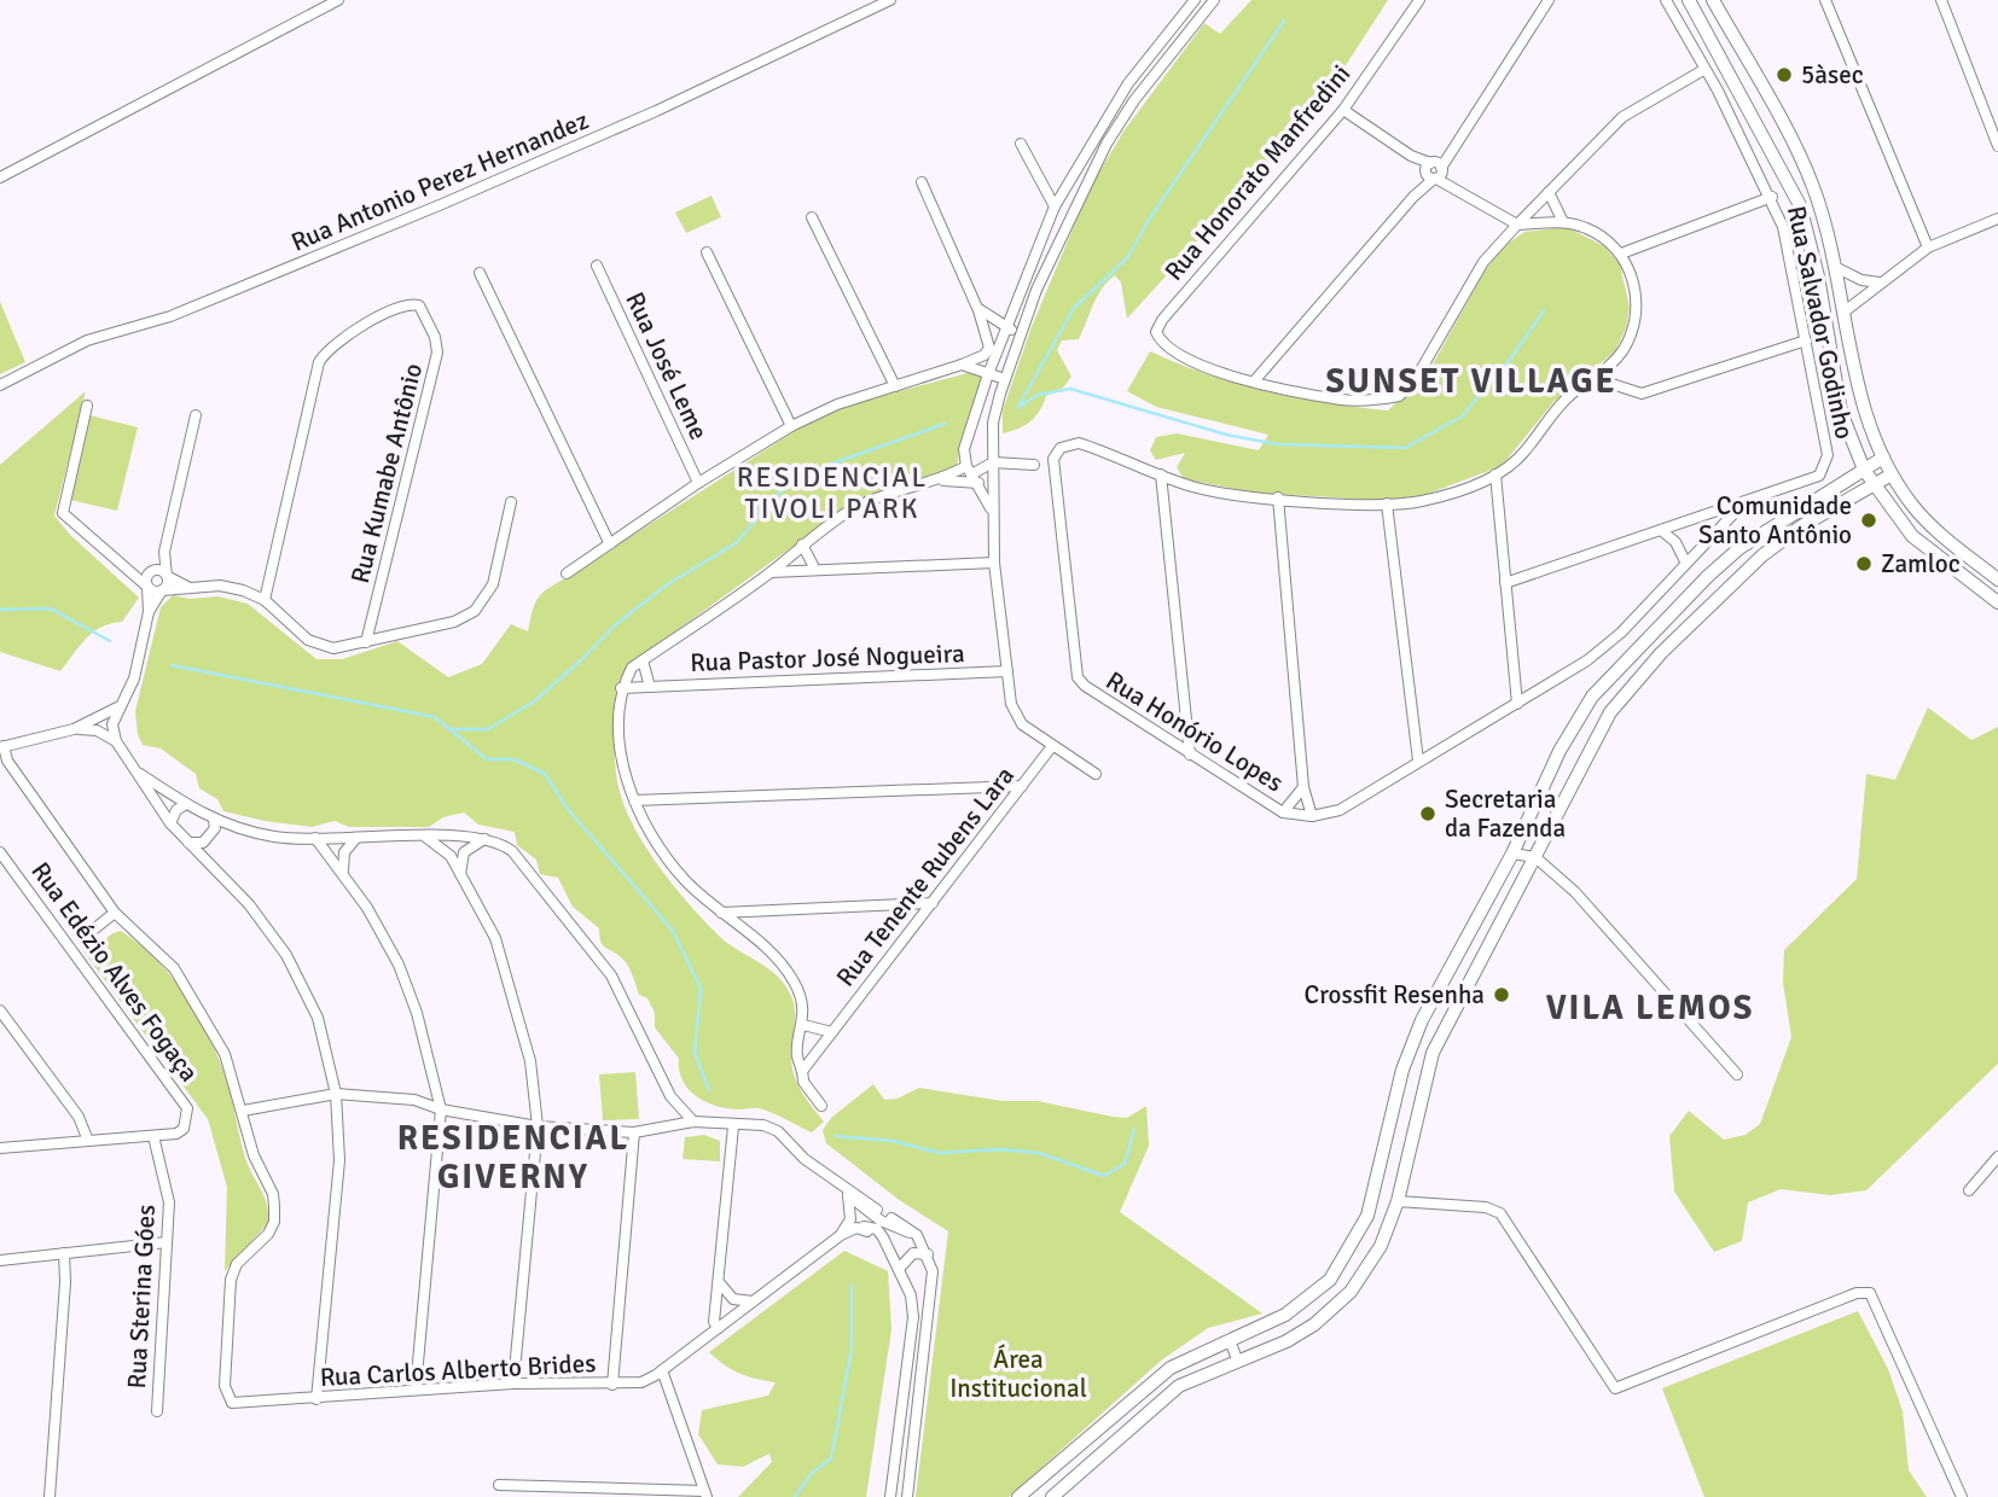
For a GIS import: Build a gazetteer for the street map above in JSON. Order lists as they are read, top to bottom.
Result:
{
  "streets": {
    "street": [
      "Rua Honorato Manfredini",
      "Rua Antonio Perez Hernandez",
      "Rua Salvador Godinho",
      "Rua José Leme",
      "Rua Kumabe Antônio",
      "Rua Pastor José Nogueira",
      "Rua Honório Lopes",
      "Rua Tenente Rubens Lara",
      "Rua Edézio Alves Fogaça",
      "Rua Sterina Góes",
      "Rua Carlos Alberto Brides"
    ]
  },
  "crossings": [
    ["Rua Edézio Alves Fogaça", "Rua Sterina Góes"]
  ],
  "districts": [
    "SUNSET VILLAGE",
    "RESIDENCIAL TIVOLI PARK",
    "VILA LEMOS",
    "RESIDENCIAL GIVERNY"
  ],
  "parks": ["Área Institucional"],
  "places": [
    "5àsec",
    "Comunidade Santo Antônio",
    "Zamloc",
    "Secretaria da Fazenda",
    "Crossfit Resenha"
  ]
}
